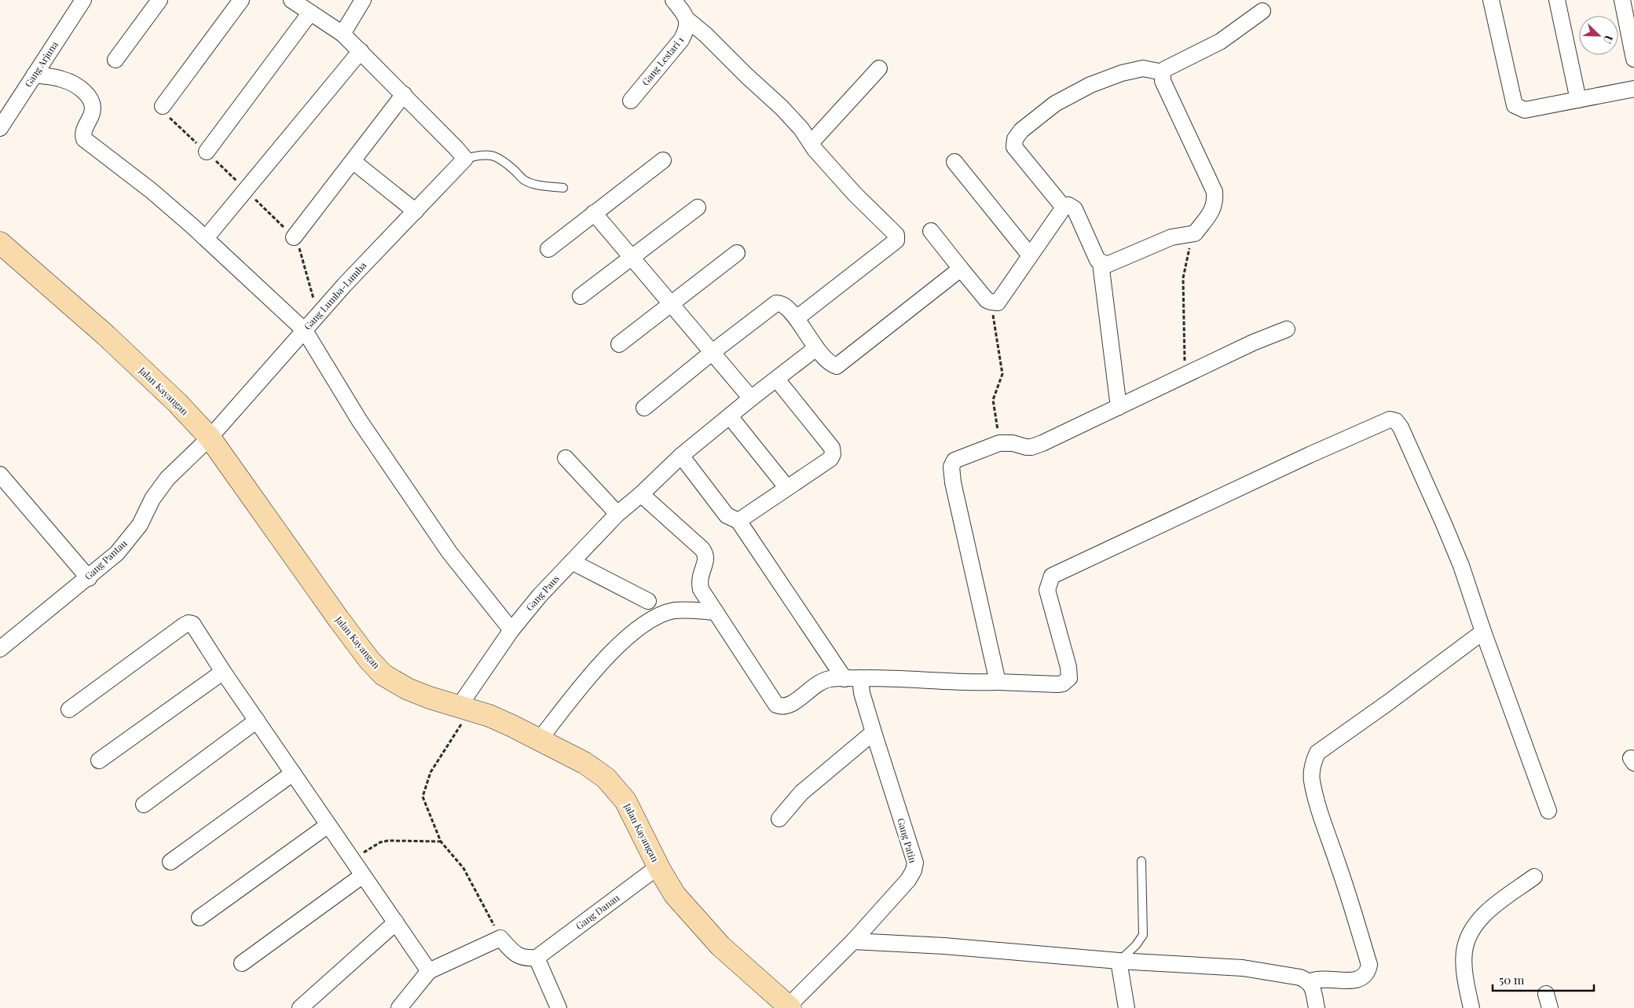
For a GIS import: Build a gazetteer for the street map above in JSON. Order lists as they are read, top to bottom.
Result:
{
  "streets": {
    "street": [
      "Gang Lestari 1",
      "Gang Arjuna",
      "Gang Lumba-Lumba",
      "Jalan Kayangan",
      "Gang Pantau",
      "Gang Paus",
      "Gang Patin",
      "Gang Danau"
    ]
  },
  "crossings": [
    ["Gang Lumba-Lumba", "Jalan Kayangan"],
    ["Gang Lumba-Lumba", "Gang Pantau"],
    ["Jalan Kayangan", "Gang Pantau"],
    ["Jalan Kayangan", "Gang Paus"],
    ["Jalan Kayangan", "Gang Patin"],
    ["Jalan Kayangan", "Gang Danau"]
  ],
  "scale_bar": "50 m",
  "north": "bottom right"
}
